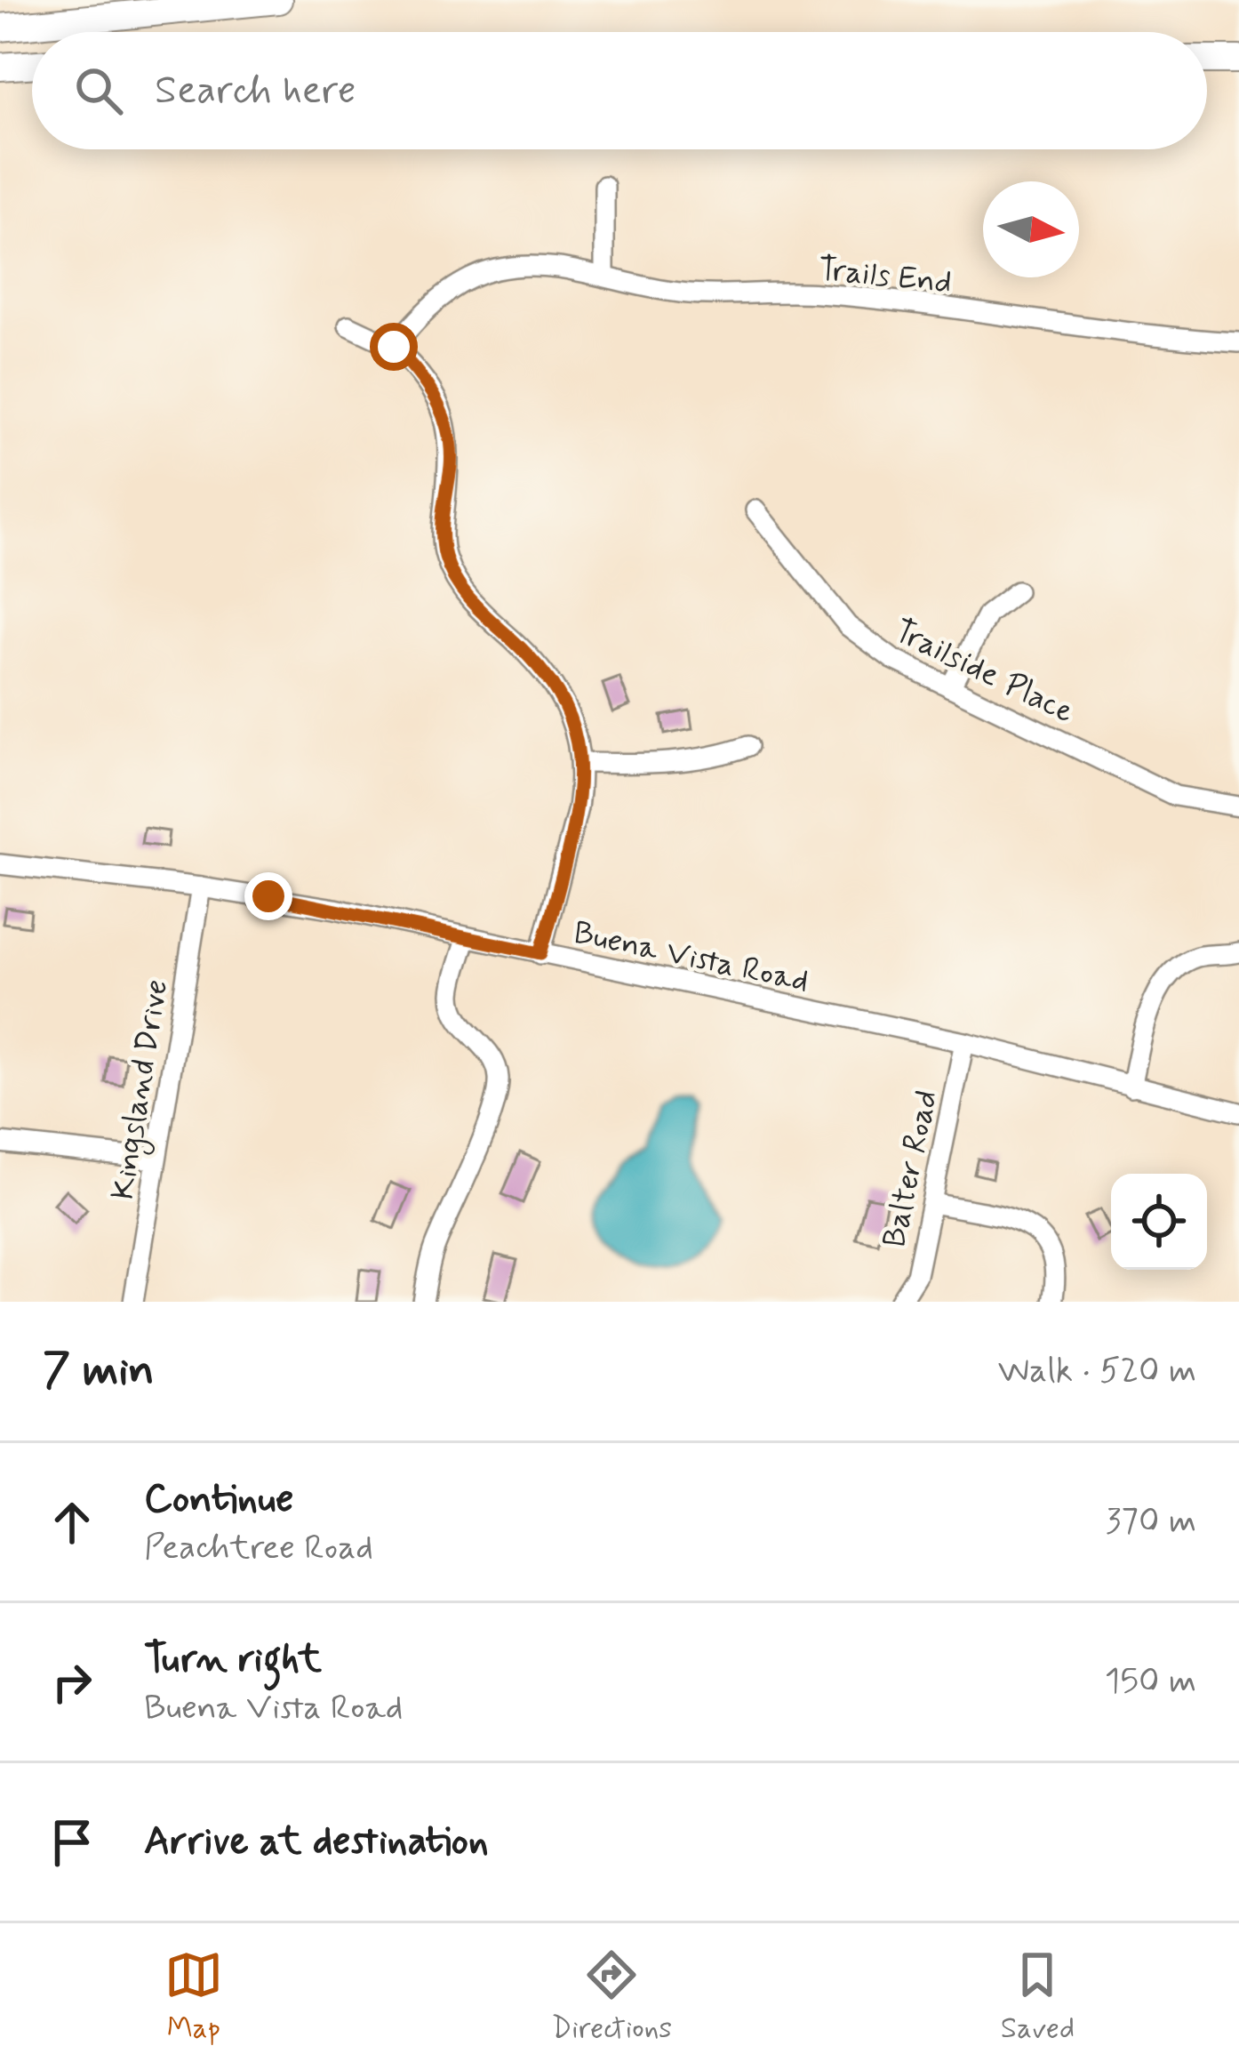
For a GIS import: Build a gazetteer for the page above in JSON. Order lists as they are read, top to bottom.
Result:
{
  "streets": {
    "street": [
      "Trails End",
      "Trailside Place",
      "Buena Vista Road",
      "Kingsland Drive",
      "Balter Road"
    ]
  },
  "crossings": [
    ["Buena Vista Road", "Kingsland Drive"],
    ["Buena Vista Road", "Balter Road"]
  ],
  "north": "right",
  "page": {
    "search": "Search here",
    "heading": ["7 min", "Walk · 520 m"],
    "list": [
      ["Continue", "Peachtree Road", "370 m"],
      ["Turn right", "Buena Vista Road", "150 m"],
      "Arrive at destination"
    ],
    "nav": ["Map", "Directions", "Saved"]
  }
}
